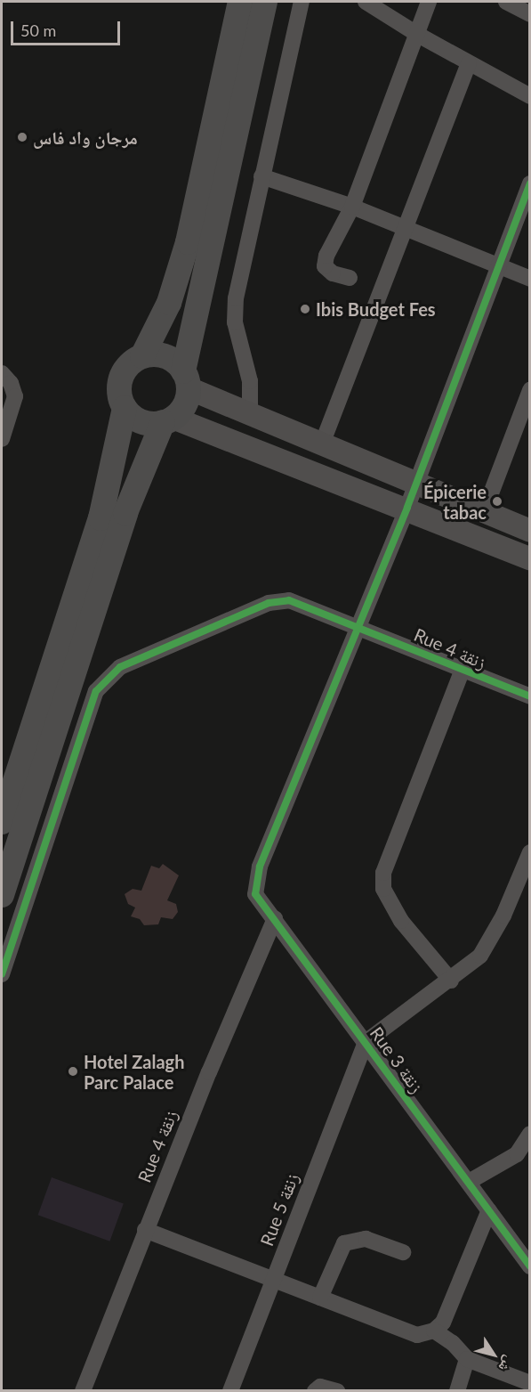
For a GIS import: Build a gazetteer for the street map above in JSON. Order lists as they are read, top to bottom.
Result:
{
  "streets": {
    "street": ["Rue 4 زنقة", "Rue 3 زنقة", "Rue 5 زنقة"]
  },
  "crossings": [
    ["Rue 4 زنقة", "Rue 3 زنقة"],
    ["Rue 3 زنقة", "Rue 5 زنقة"]
  ],
  "places": [
    "مرجان واد فاس",
    "Ibis Budget Fes",
    "Épicerie tabac",
    "Hotel Zalagh Parc Palace"
  ],
  "scale_bar": "50 m",
  "north": "bottom right"
}
